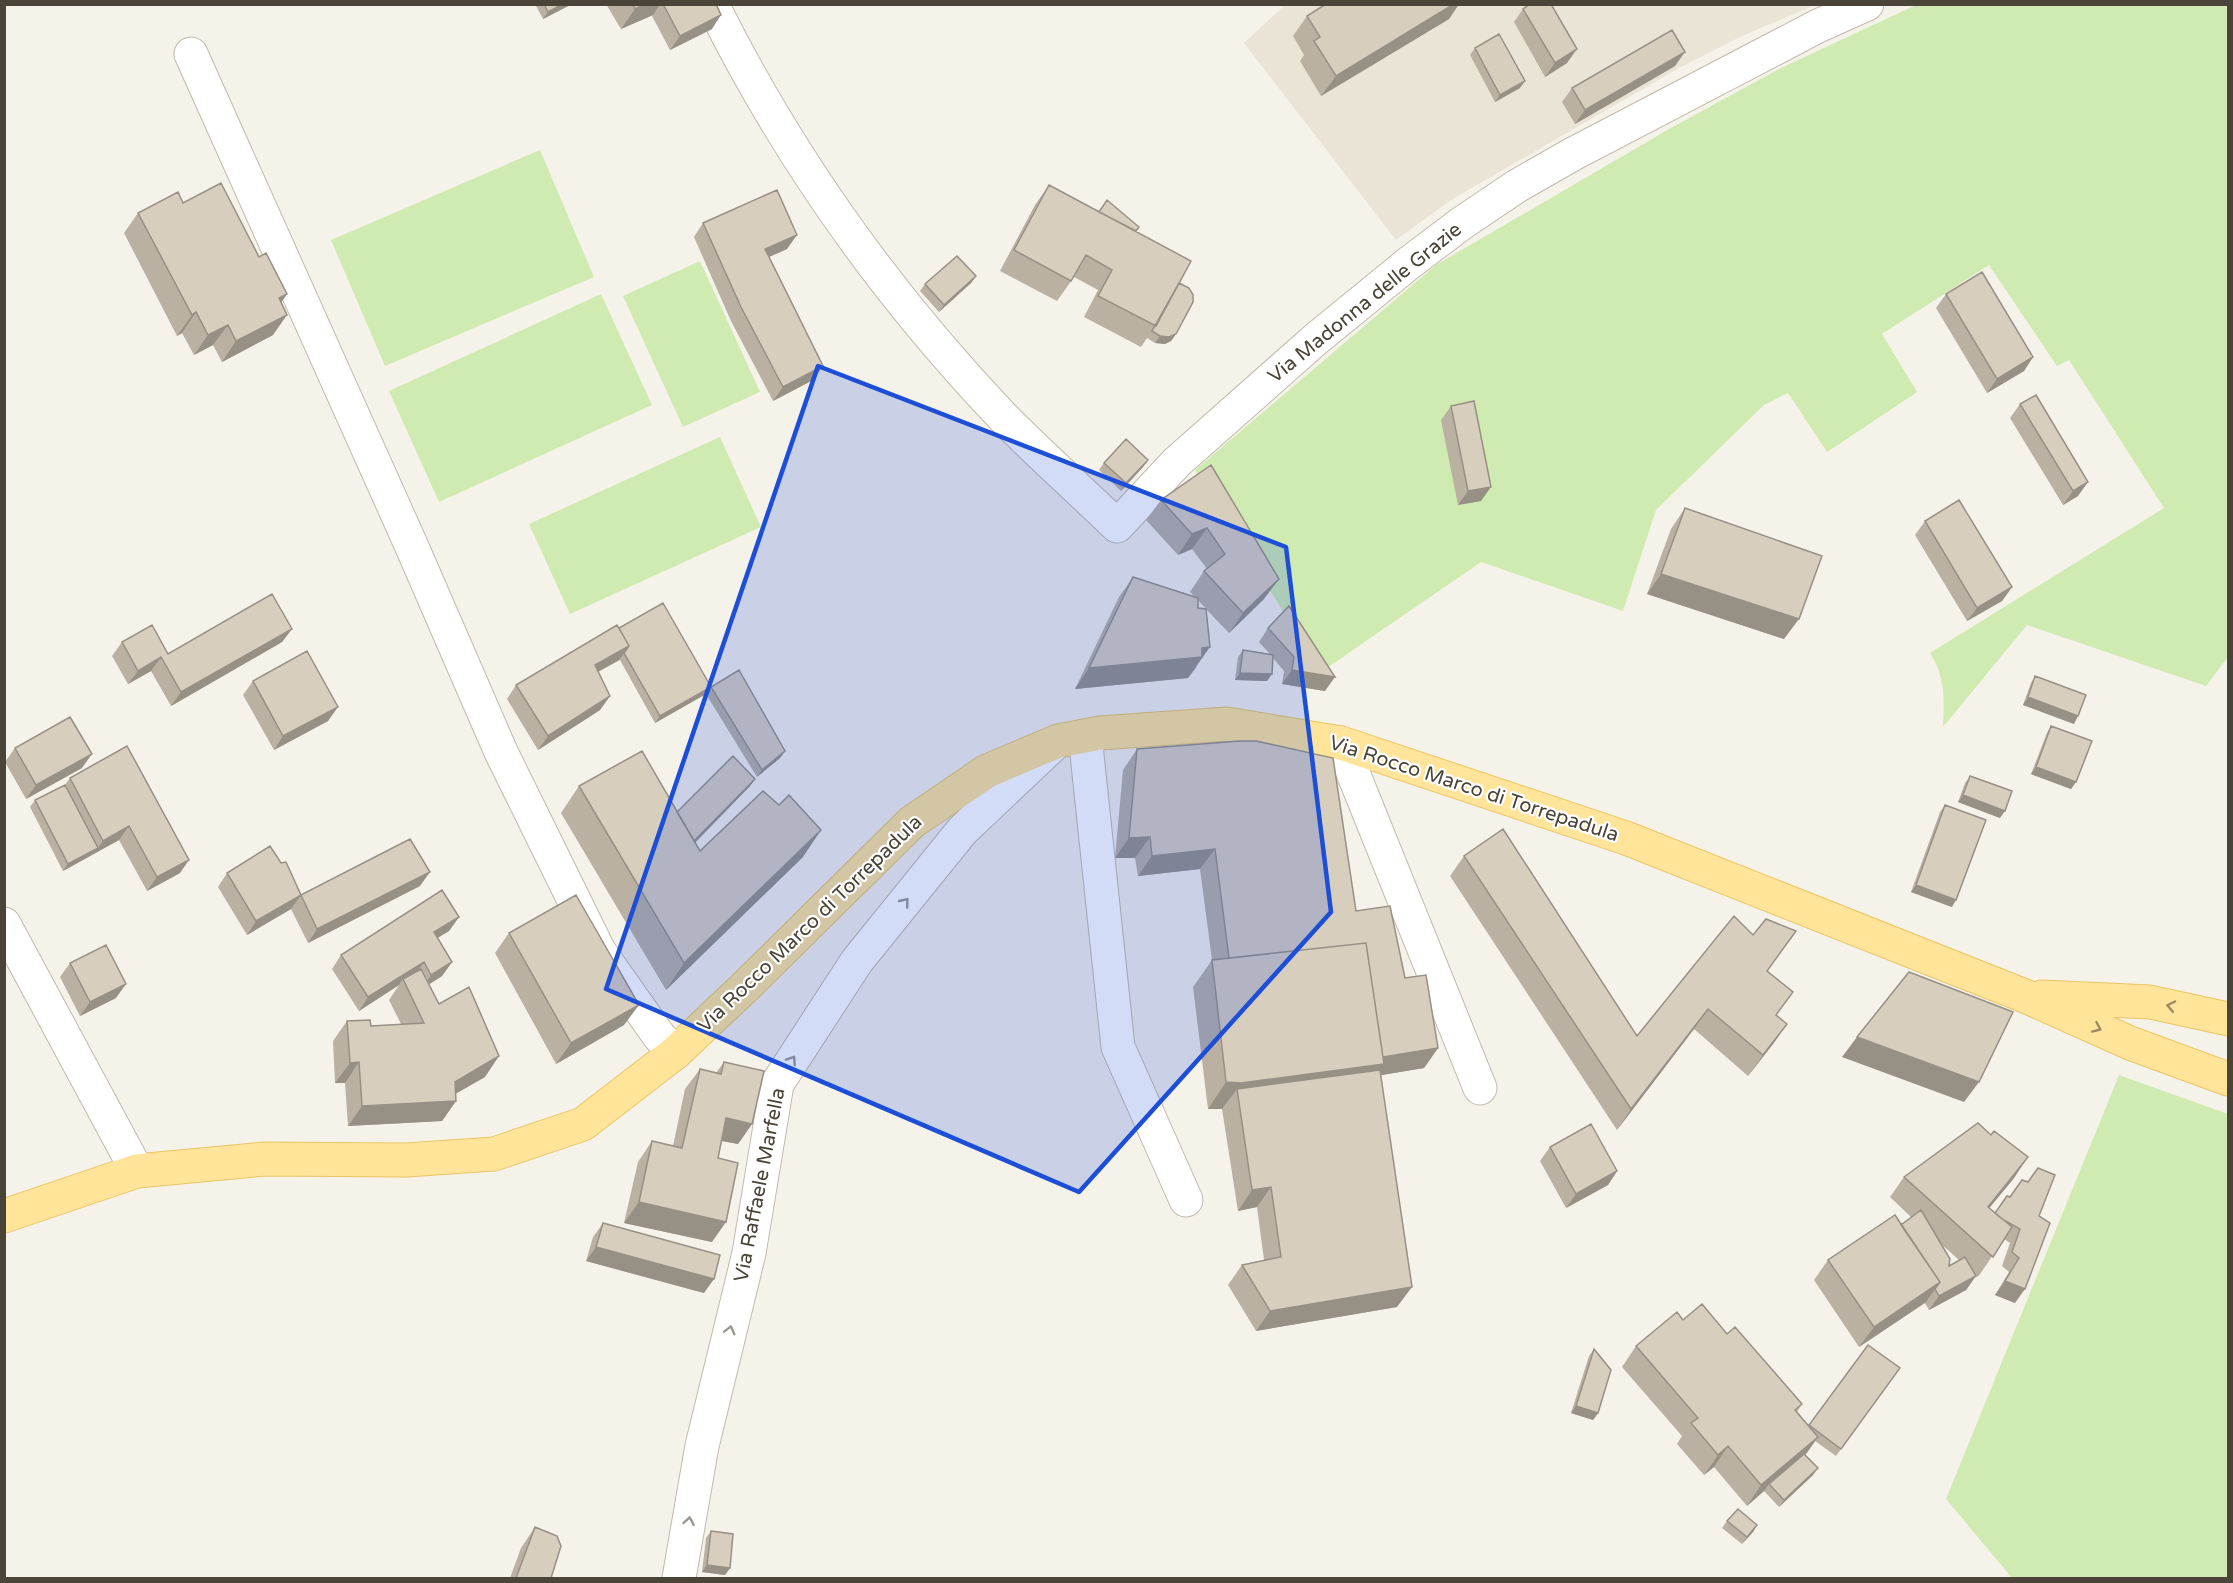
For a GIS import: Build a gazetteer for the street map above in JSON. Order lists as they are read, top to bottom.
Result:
{
  "streets": {
    "main road": ["Via Rocco Marco di Torrepadula"],
    "street": ["Via Madonna delle Grazie", "Via Raffaele Marfella"]
  },
  "crossings": [
    ["Via Rocco Marco di Torrepadula", "Via Raffaele Marfella"]
  ],
  "one_way": ["Via Raffaele Marfella"]
}
